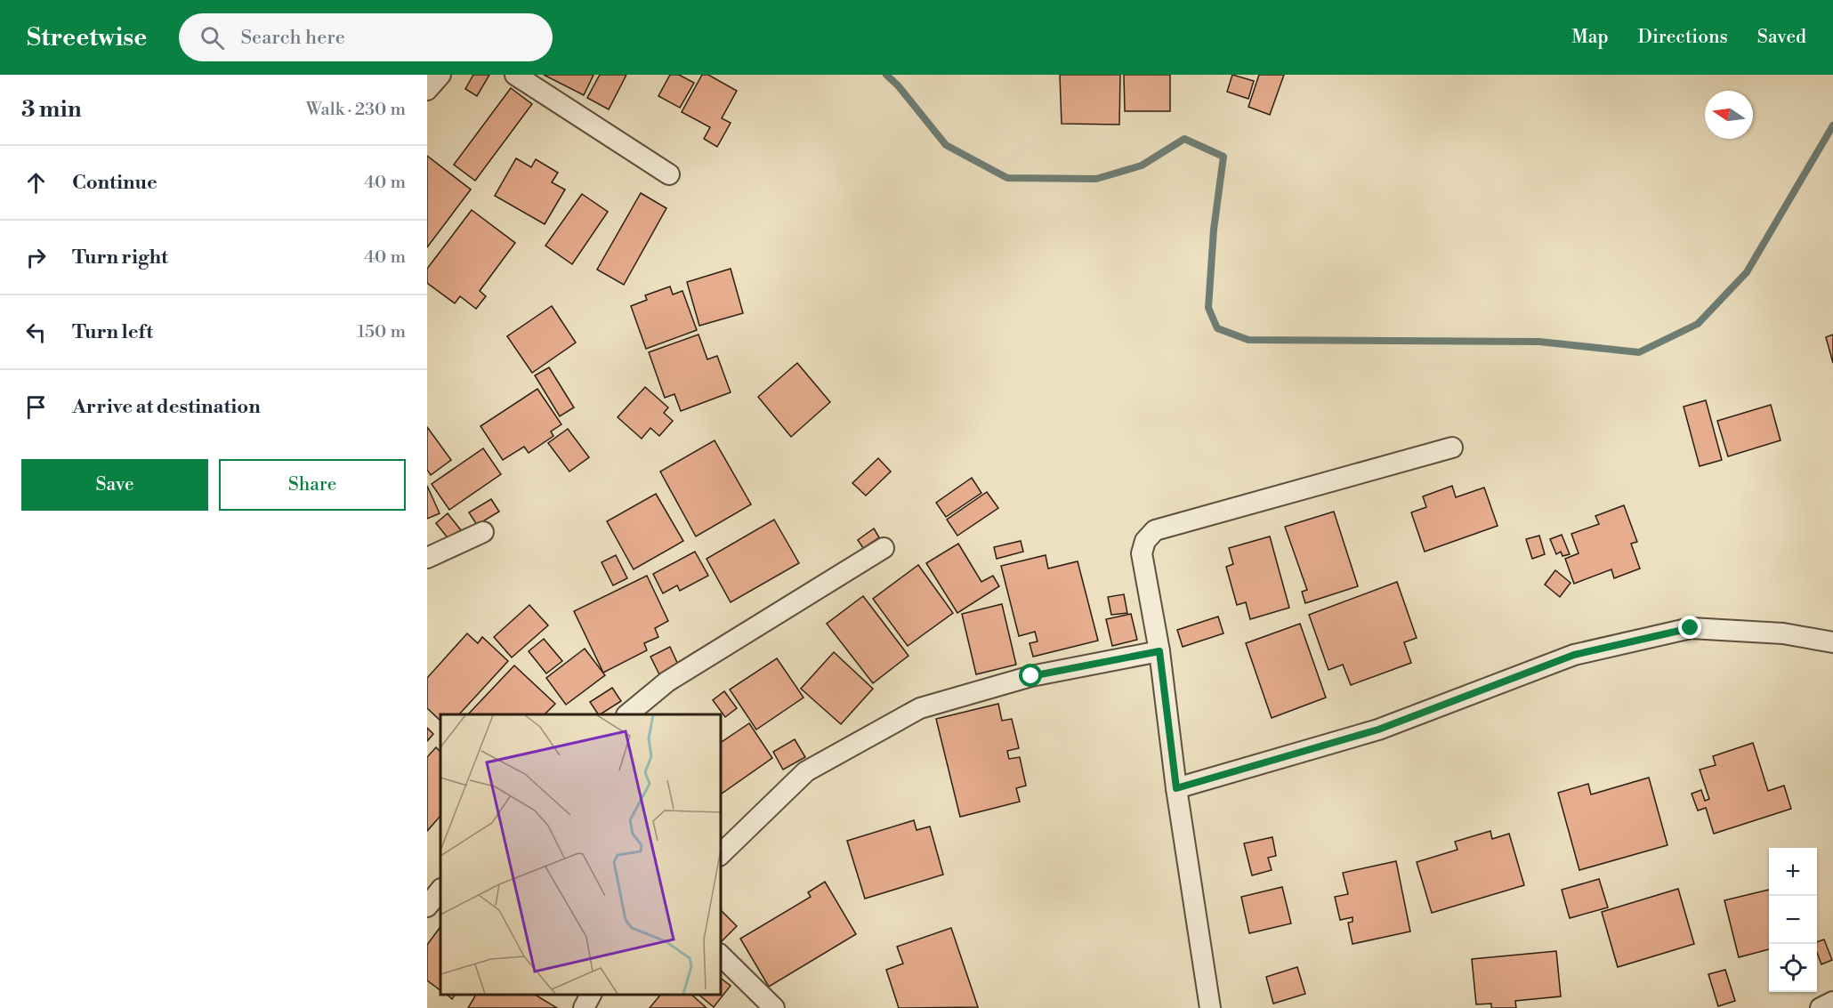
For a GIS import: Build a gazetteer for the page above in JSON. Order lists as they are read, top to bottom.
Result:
{
  "north": "left",
  "page": {
    "header": "Streetwise",
    "search": "Search here",
    "nav": ["Map", "Directions", "Saved"],
    "heading": ["3 min", "Walk · 230 m"],
    "list": [
      ["Continue", "40 m"],
      ["Turn right", "40 m"],
      ["Turn left", "150 m"],
      "Arrive at destination"
    ],
    "buttons": ["Save", "Share"],
    "map_buttons": ["+", "−"]
  }
}
